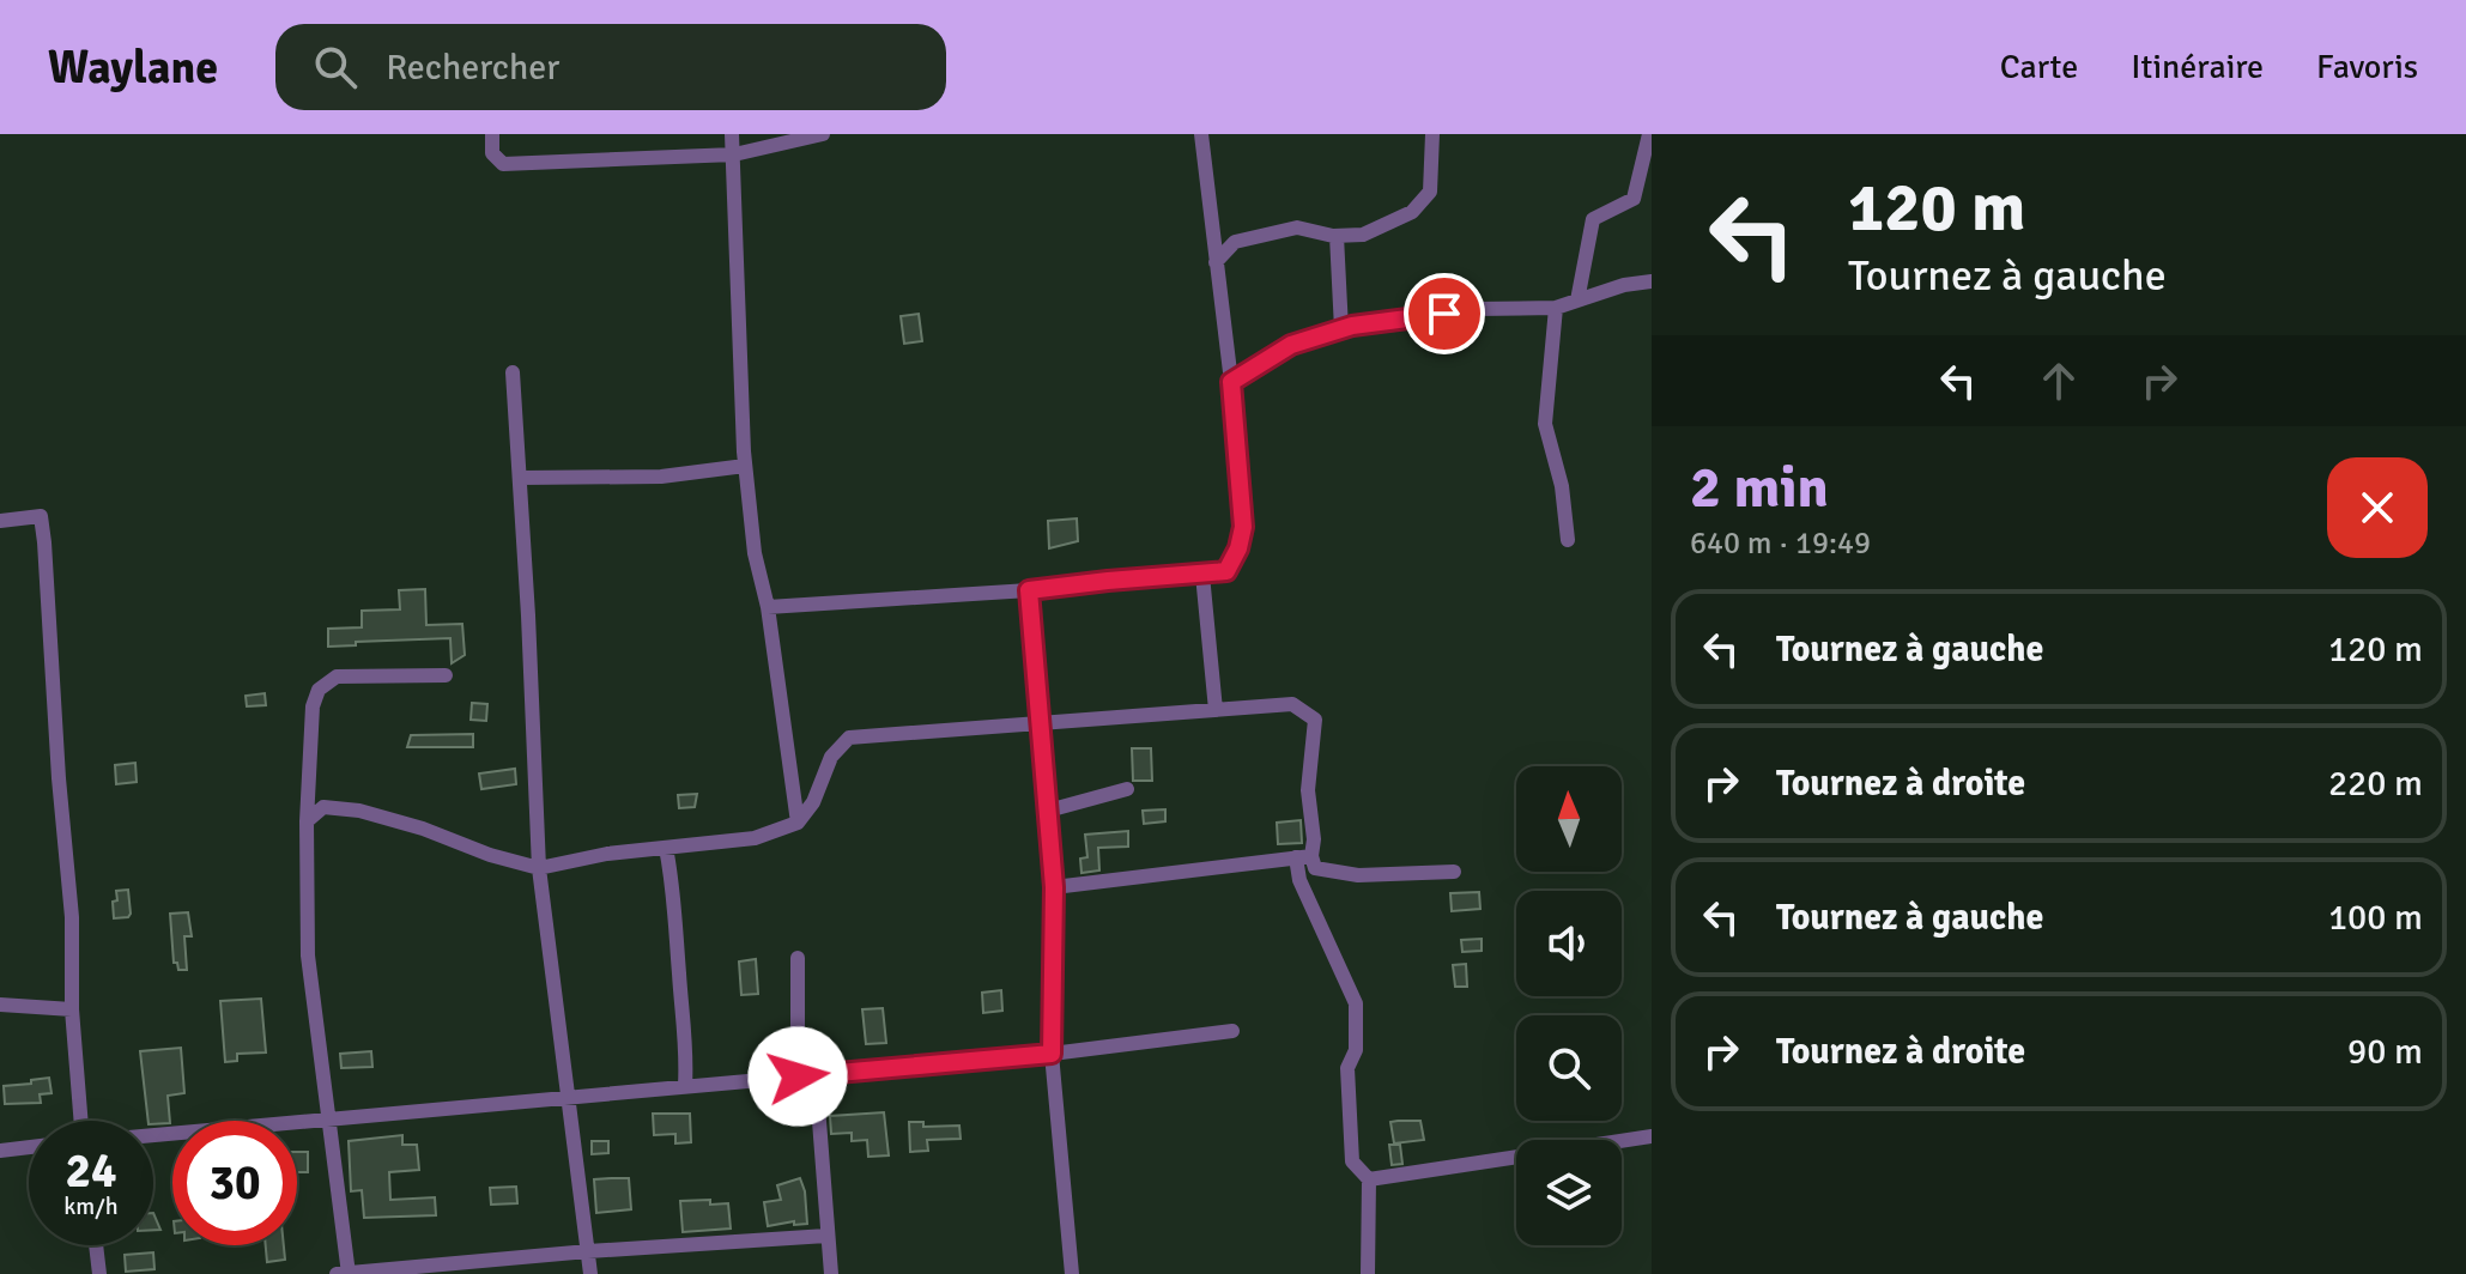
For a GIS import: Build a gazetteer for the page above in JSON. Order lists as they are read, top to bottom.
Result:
{
  "north": "top",
  "page": {
    "header": "Waylane",
    "search": "Rechercher",
    "nav": ["Carte", "Itinéraire", "Favoris"],
    "turn": ["120 m", "Tournez à gauche"],
    "heading": ["2 min", "640 m · 19:49"],
    "list": [
      {
        "name": "Tournez à gauche",
        "value": "120 m"
      },
      {
        "name": "Tournez à droite",
        "value": "220 m"
      },
      {
        "name": "Tournez à gauche",
        "value": "100 m"
      },
      {
        "name": "Tournez à droite",
        "value": "90 m"
      }
    ],
    "speed": "24 km/h",
    "limit": "30"
  }
}
